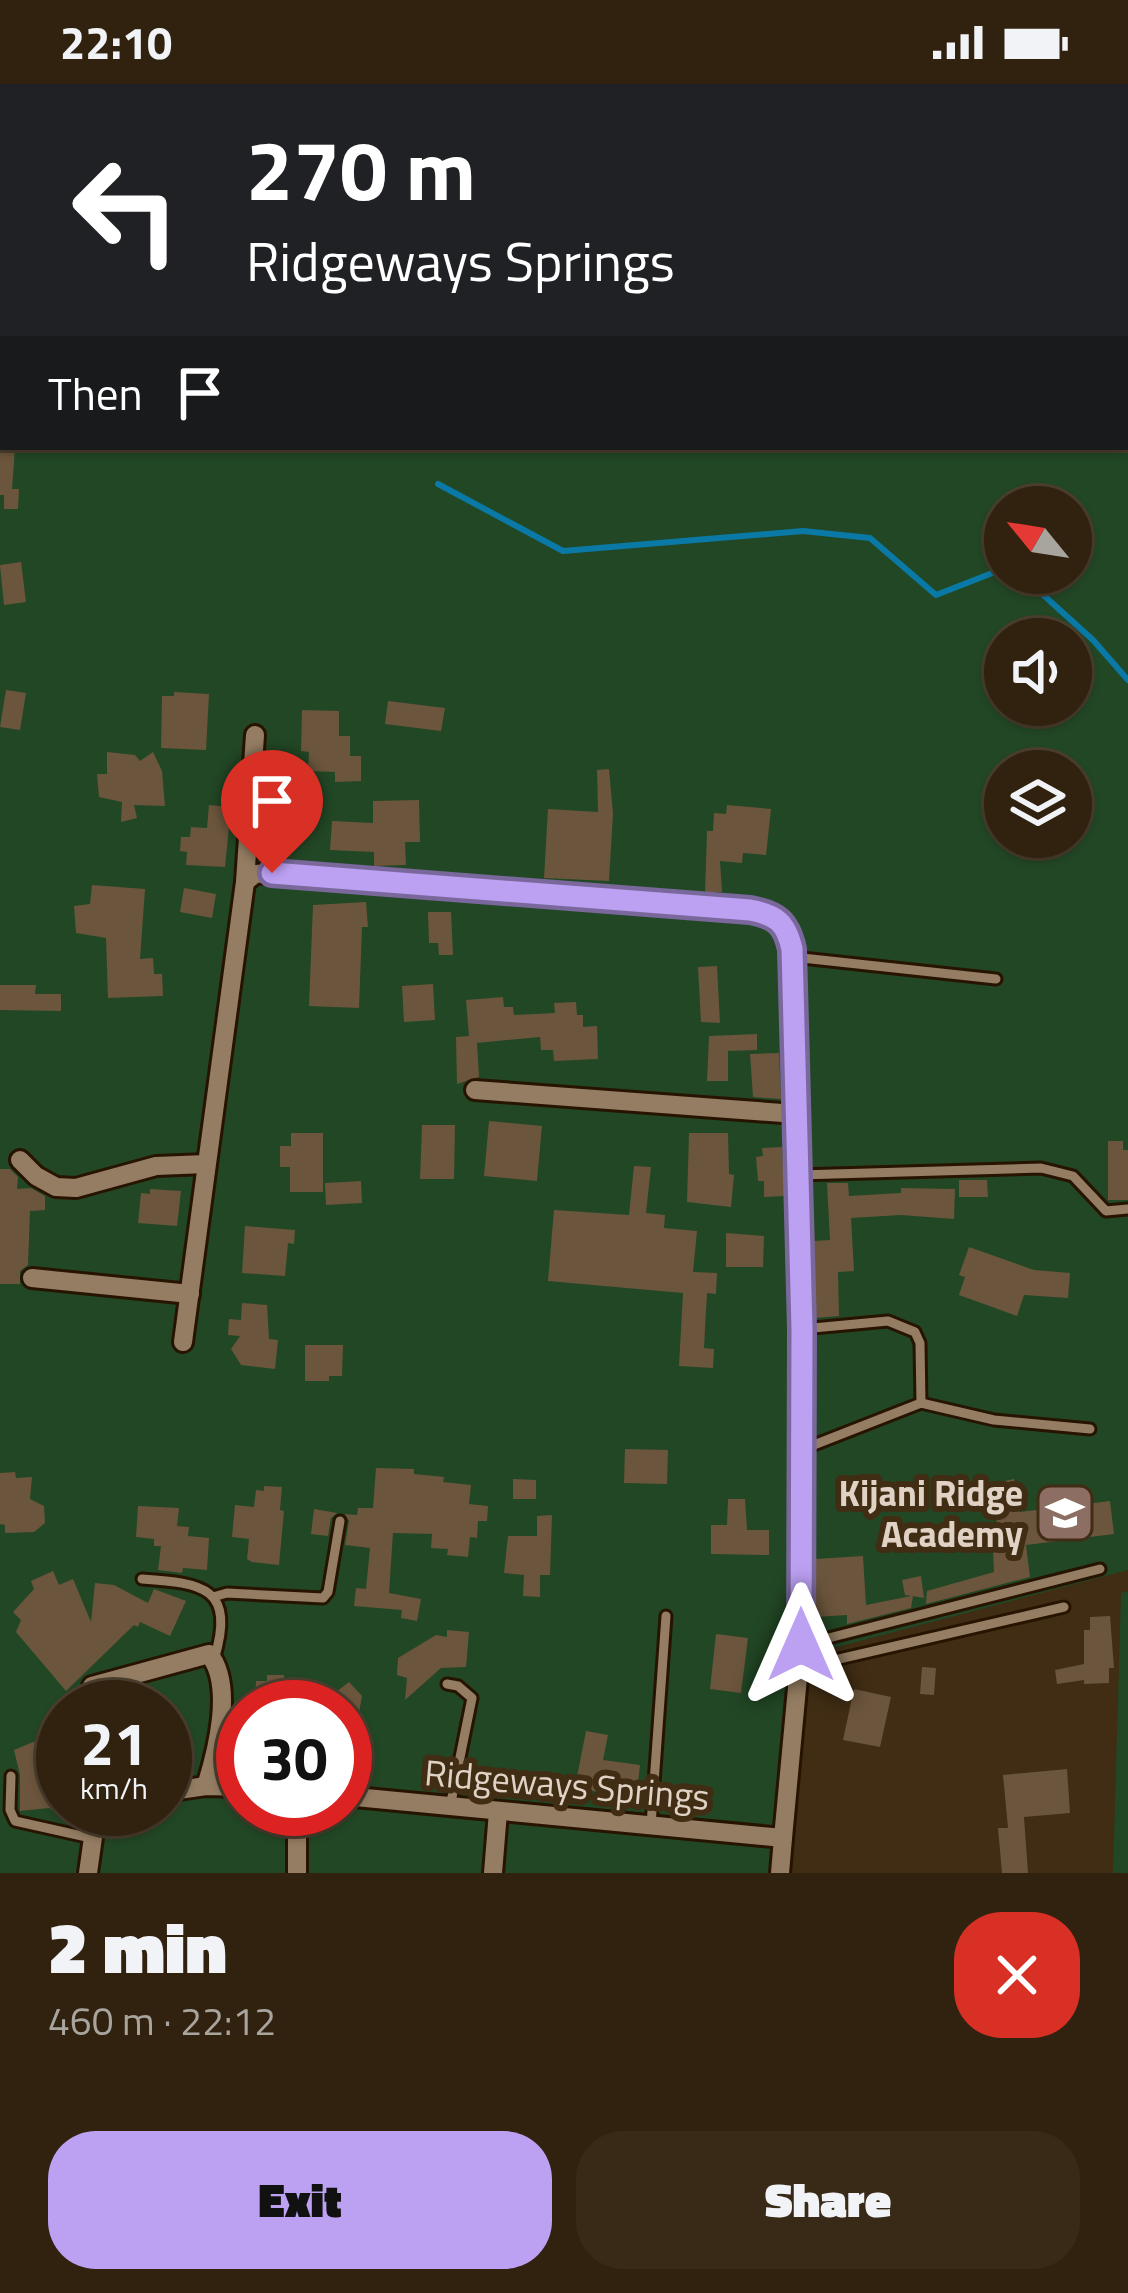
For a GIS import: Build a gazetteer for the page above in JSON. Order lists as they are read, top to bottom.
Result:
{
  "streets": {
    "street": ["Ridgeways Springs"]
  },
  "places": {
    "school or university": ["Kijani Ridge Academy"]
  },
  "north": "top left",
  "page": {
    "status": "22:10",
    "turn": ["270 m", "Ridgeways Springs"],
    "then": "Then",
    "speed": "21 km/h",
    "limit": "30",
    "heading": ["2 min", "460 m · 22:12"],
    "buttons": ["Exit", "Share"]
  }
}
